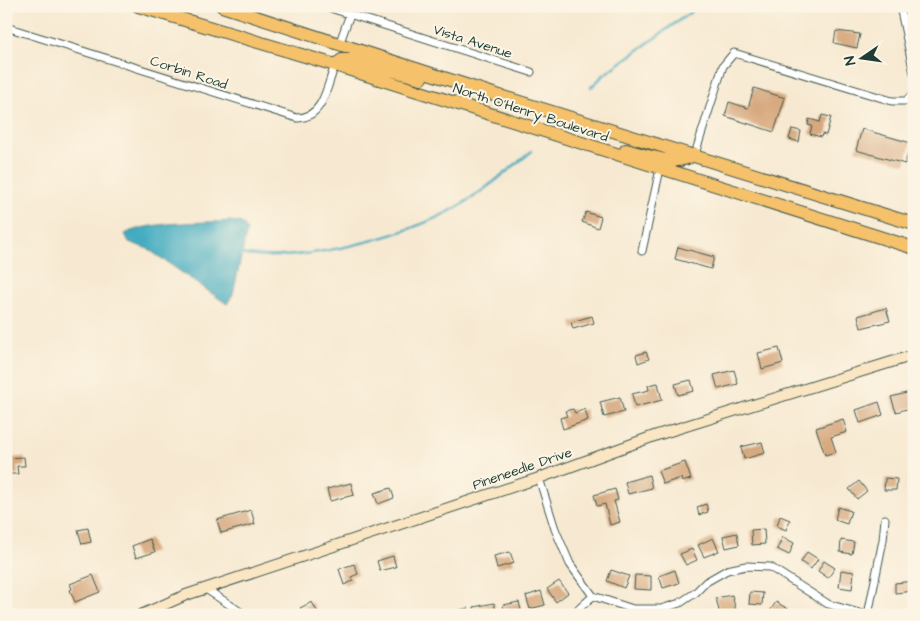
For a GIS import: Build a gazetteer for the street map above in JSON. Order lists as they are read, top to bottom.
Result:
{
  "streets": {
    "highway": ["North O'Henry Boulevard"],
    "street": ["Vista Avenue", "Corbin Road", "Pineneedle Drive"]
  },
  "crossings": [
    ["Corbin Road", "North O'Henry Boulevard"]
  ],
  "north": "left"
}
